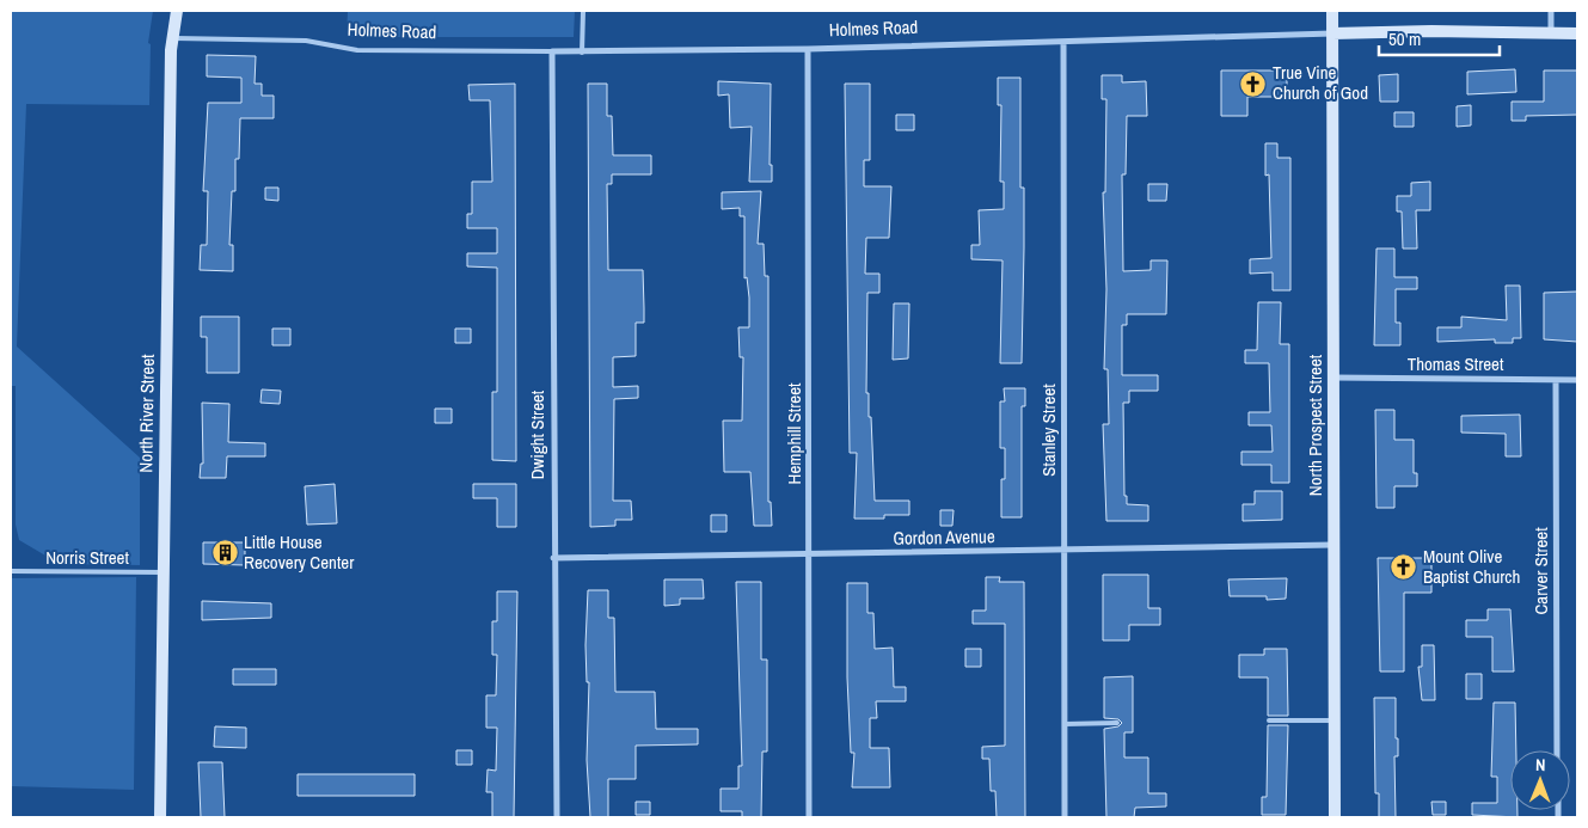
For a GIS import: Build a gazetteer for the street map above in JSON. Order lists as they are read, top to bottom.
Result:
{
  "streets": {
    "main road": ["Holmes Road", "North River Street", "North Prospect Street"],
    "street": [
      "Thomas Street",
      "Stanley Street",
      "Hemphill Street",
      "Dwight Street",
      "Gordon Avenue",
      "Carver Street"
    ],
    "lane": ["Norris Street"]
  },
  "crossings": [
    ["Holmes Road", "North River Street"],
    ["Holmes Road", "North Prospect Street"],
    ["Holmes Road", "Stanley Street"],
    ["Holmes Road", "Hemphill Street"],
    ["Holmes Road", "Dwight Street"],
    ["Thomas Street", "North Prospect Street"],
    ["Thomas Street", "Carver Street"],
    ["North River Street", "Norris Street"],
    ["North Prospect Street", "Gordon Avenue"],
    ["Stanley Street", "Gordon Avenue"],
    ["Hemphill Street", "Gordon Avenue"],
    ["Dwight Street", "Gordon Avenue"]
  ],
  "places": {
    "church": ["True Vine Church of God", "Mount Olive Baptist Church"],
    "building": ["Little House Recovery Center"]
  },
  "scale_bar": "50 m",
  "north": "top"
}
